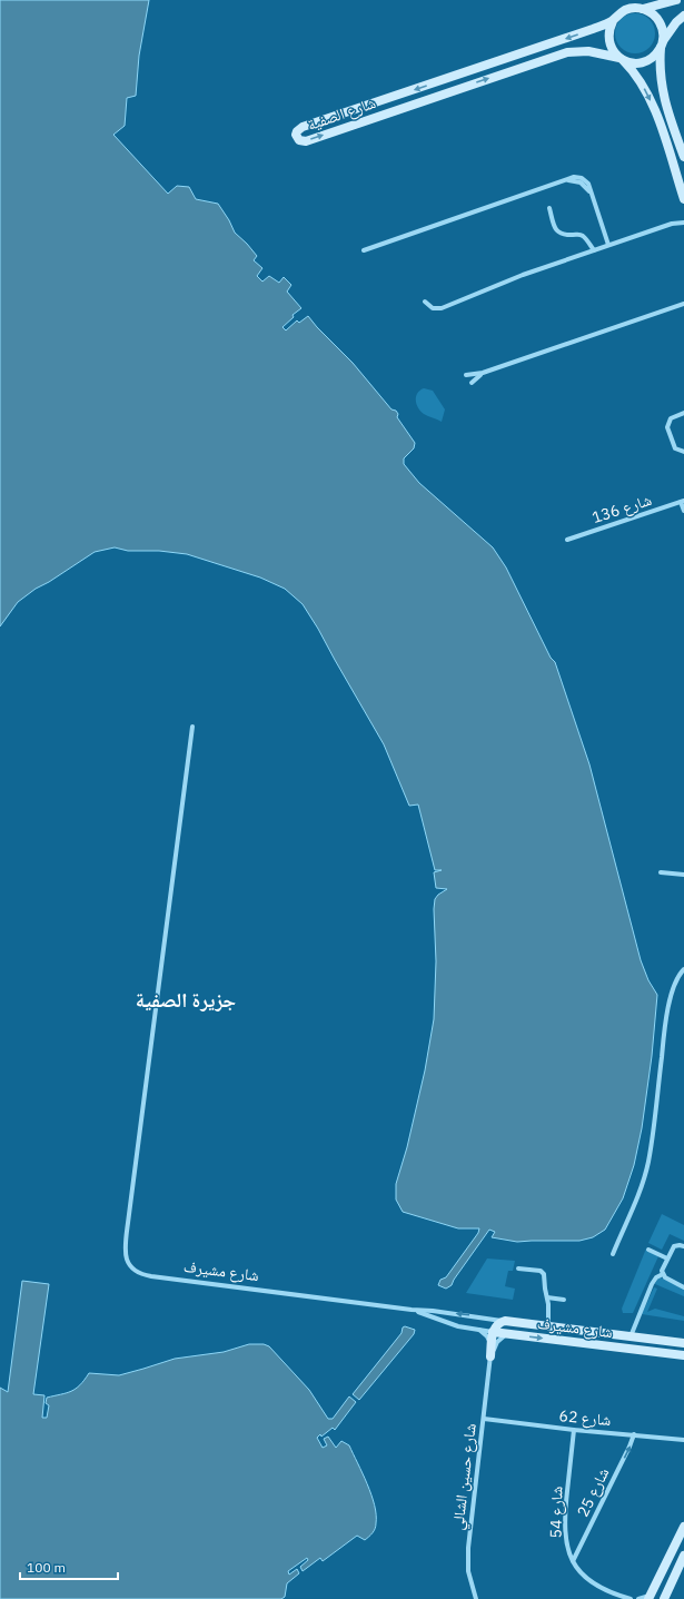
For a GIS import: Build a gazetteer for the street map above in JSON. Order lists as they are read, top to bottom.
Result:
{
  "streets": {
    "main road": ["شارع الصفية", "شارع مشيرف"],
    "street": [
      "شارع 136",
      "شارع 62",
      "شارع حسين الشالي",
      "شارع 25",
      "شارع 54"
    ]
  },
  "crossings": [
    ["شارع مشيرف", "شارع حسين الشالي"],
    ["شارع 62", "شارع حسين الشالي"],
    ["شارع 62", "شارع 25"],
    ["شارع 62", "شارع 54"],
    ["شارع 25", "شارع 54"]
  ],
  "one_way": ["شارع 25"],
  "districts": ["جزيرة الصفية"],
  "scale_bar": "100 m"
}
